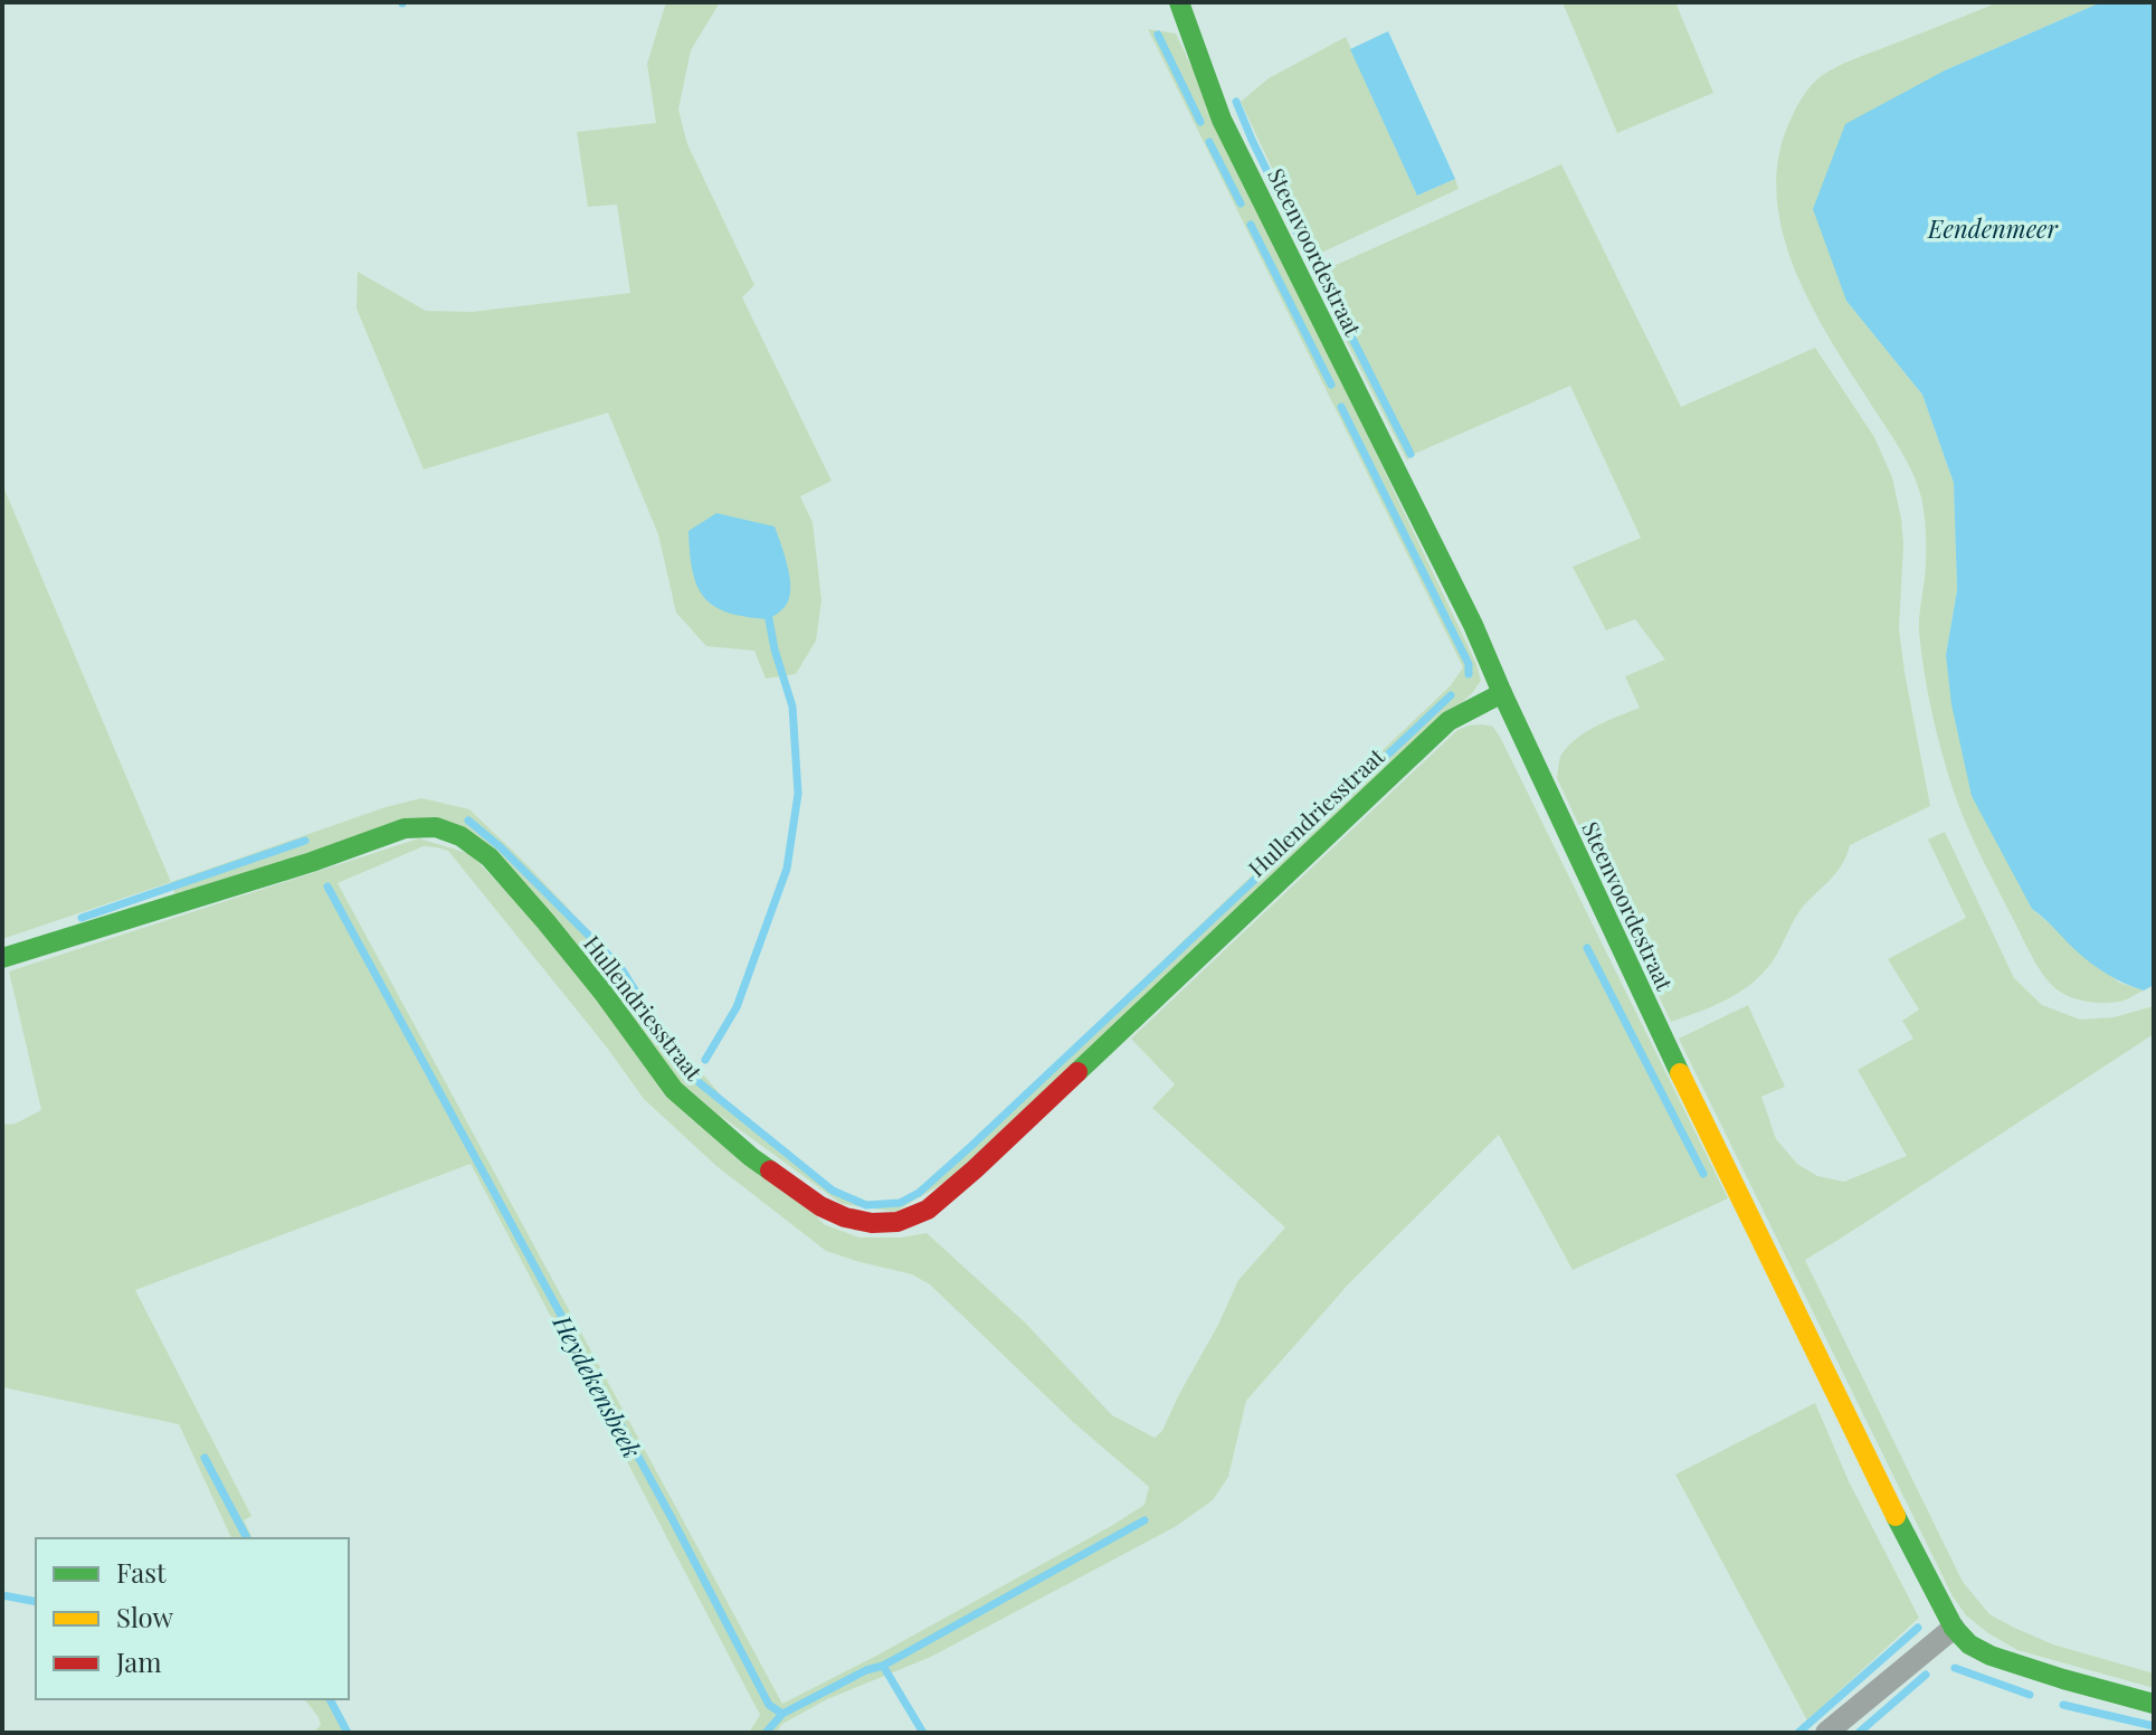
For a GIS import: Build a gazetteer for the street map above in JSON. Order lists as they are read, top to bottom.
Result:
{
  "streets": {
    "street": ["Steenvoordestraat", "Hullendriesstraat"]
  },
  "crossings": [
    ["Steenvoordestraat", "Hullendriesstraat"]
  ],
  "water": ["Eendenmeer", "Heydekensbeek"],
  "legend": ["Fast", "Slow", "Jam"]
}
